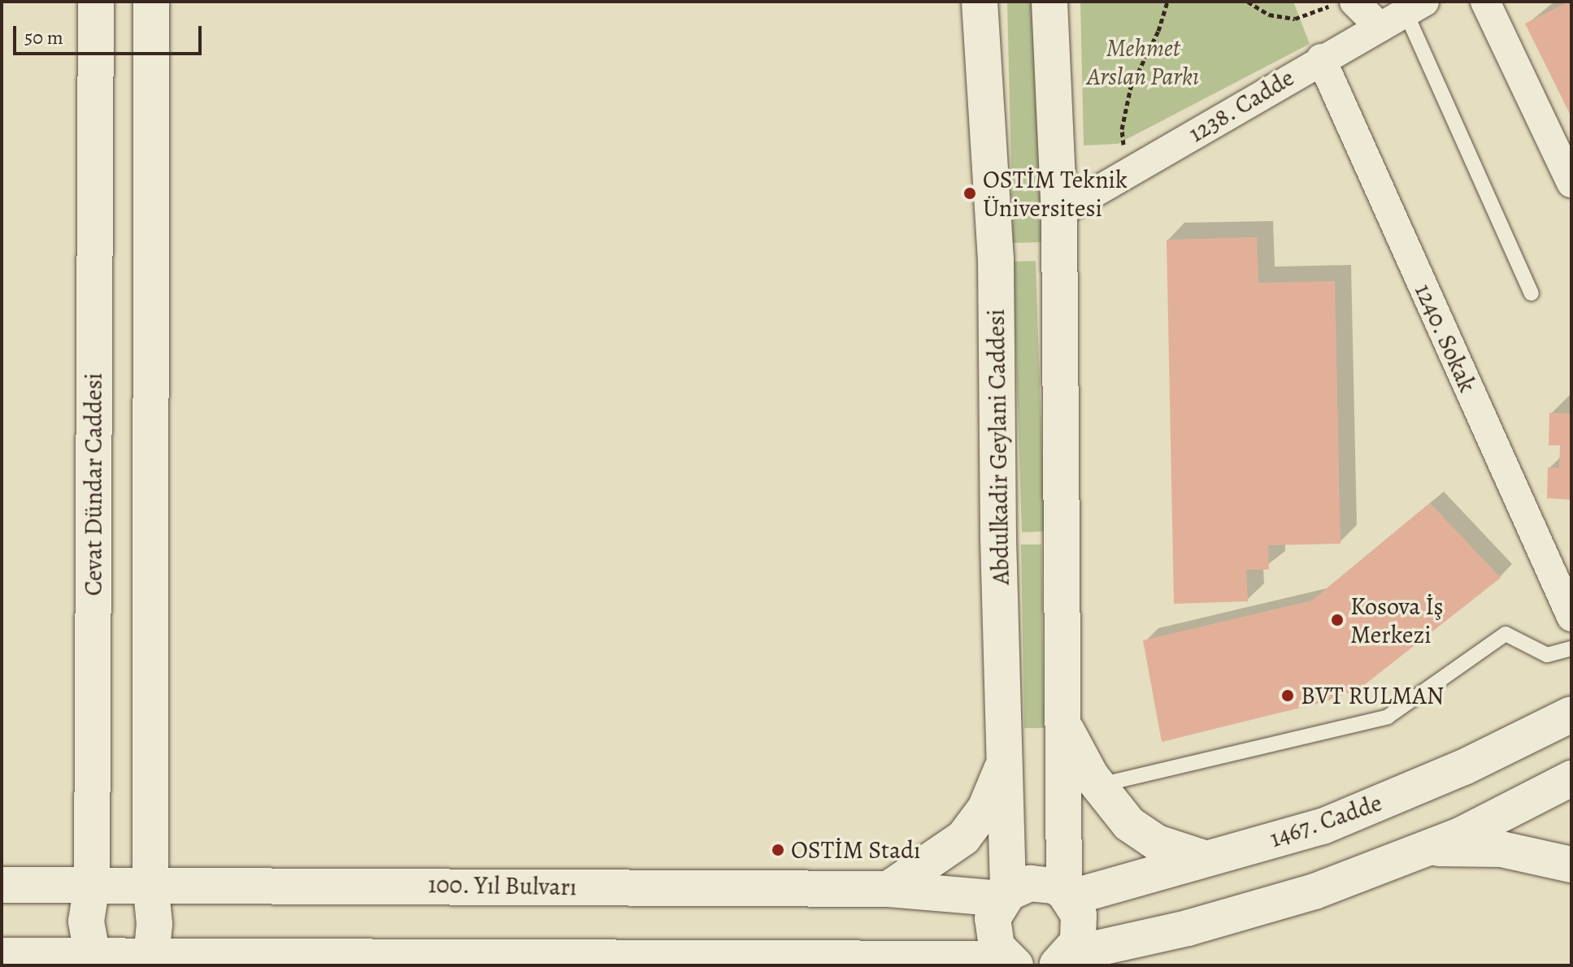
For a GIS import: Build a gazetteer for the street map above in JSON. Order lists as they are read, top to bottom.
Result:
{
  "streets": {
    "main road": [
      "Abdulkadir Geylani Caddesi",
      "Cevat Dündar Caddesi",
      "1467. Cadde",
      "100. Yıl Bulvarı"
    ],
    "street": ["1238. Cadde", "1240. Sokak"]
  },
  "crossings": [
    ["1238. Cadde", "1240. Sokak"],
    ["Abdulkadir Geylani Caddesi", "100. Yıl Bulvarı"],
    ["Cevat Dündar Caddesi", "100. Yıl Bulvarı"]
  ],
  "parks": ["Mehmet Arslan Parkı"],
  "places": [
    "OSTİM Teknik Üniversitesi",
    "Kosova İş Merkezi",
    "BVT RULMAN",
    "OSTİM Stadı"
  ],
  "scale_bar": "50 m"
}
